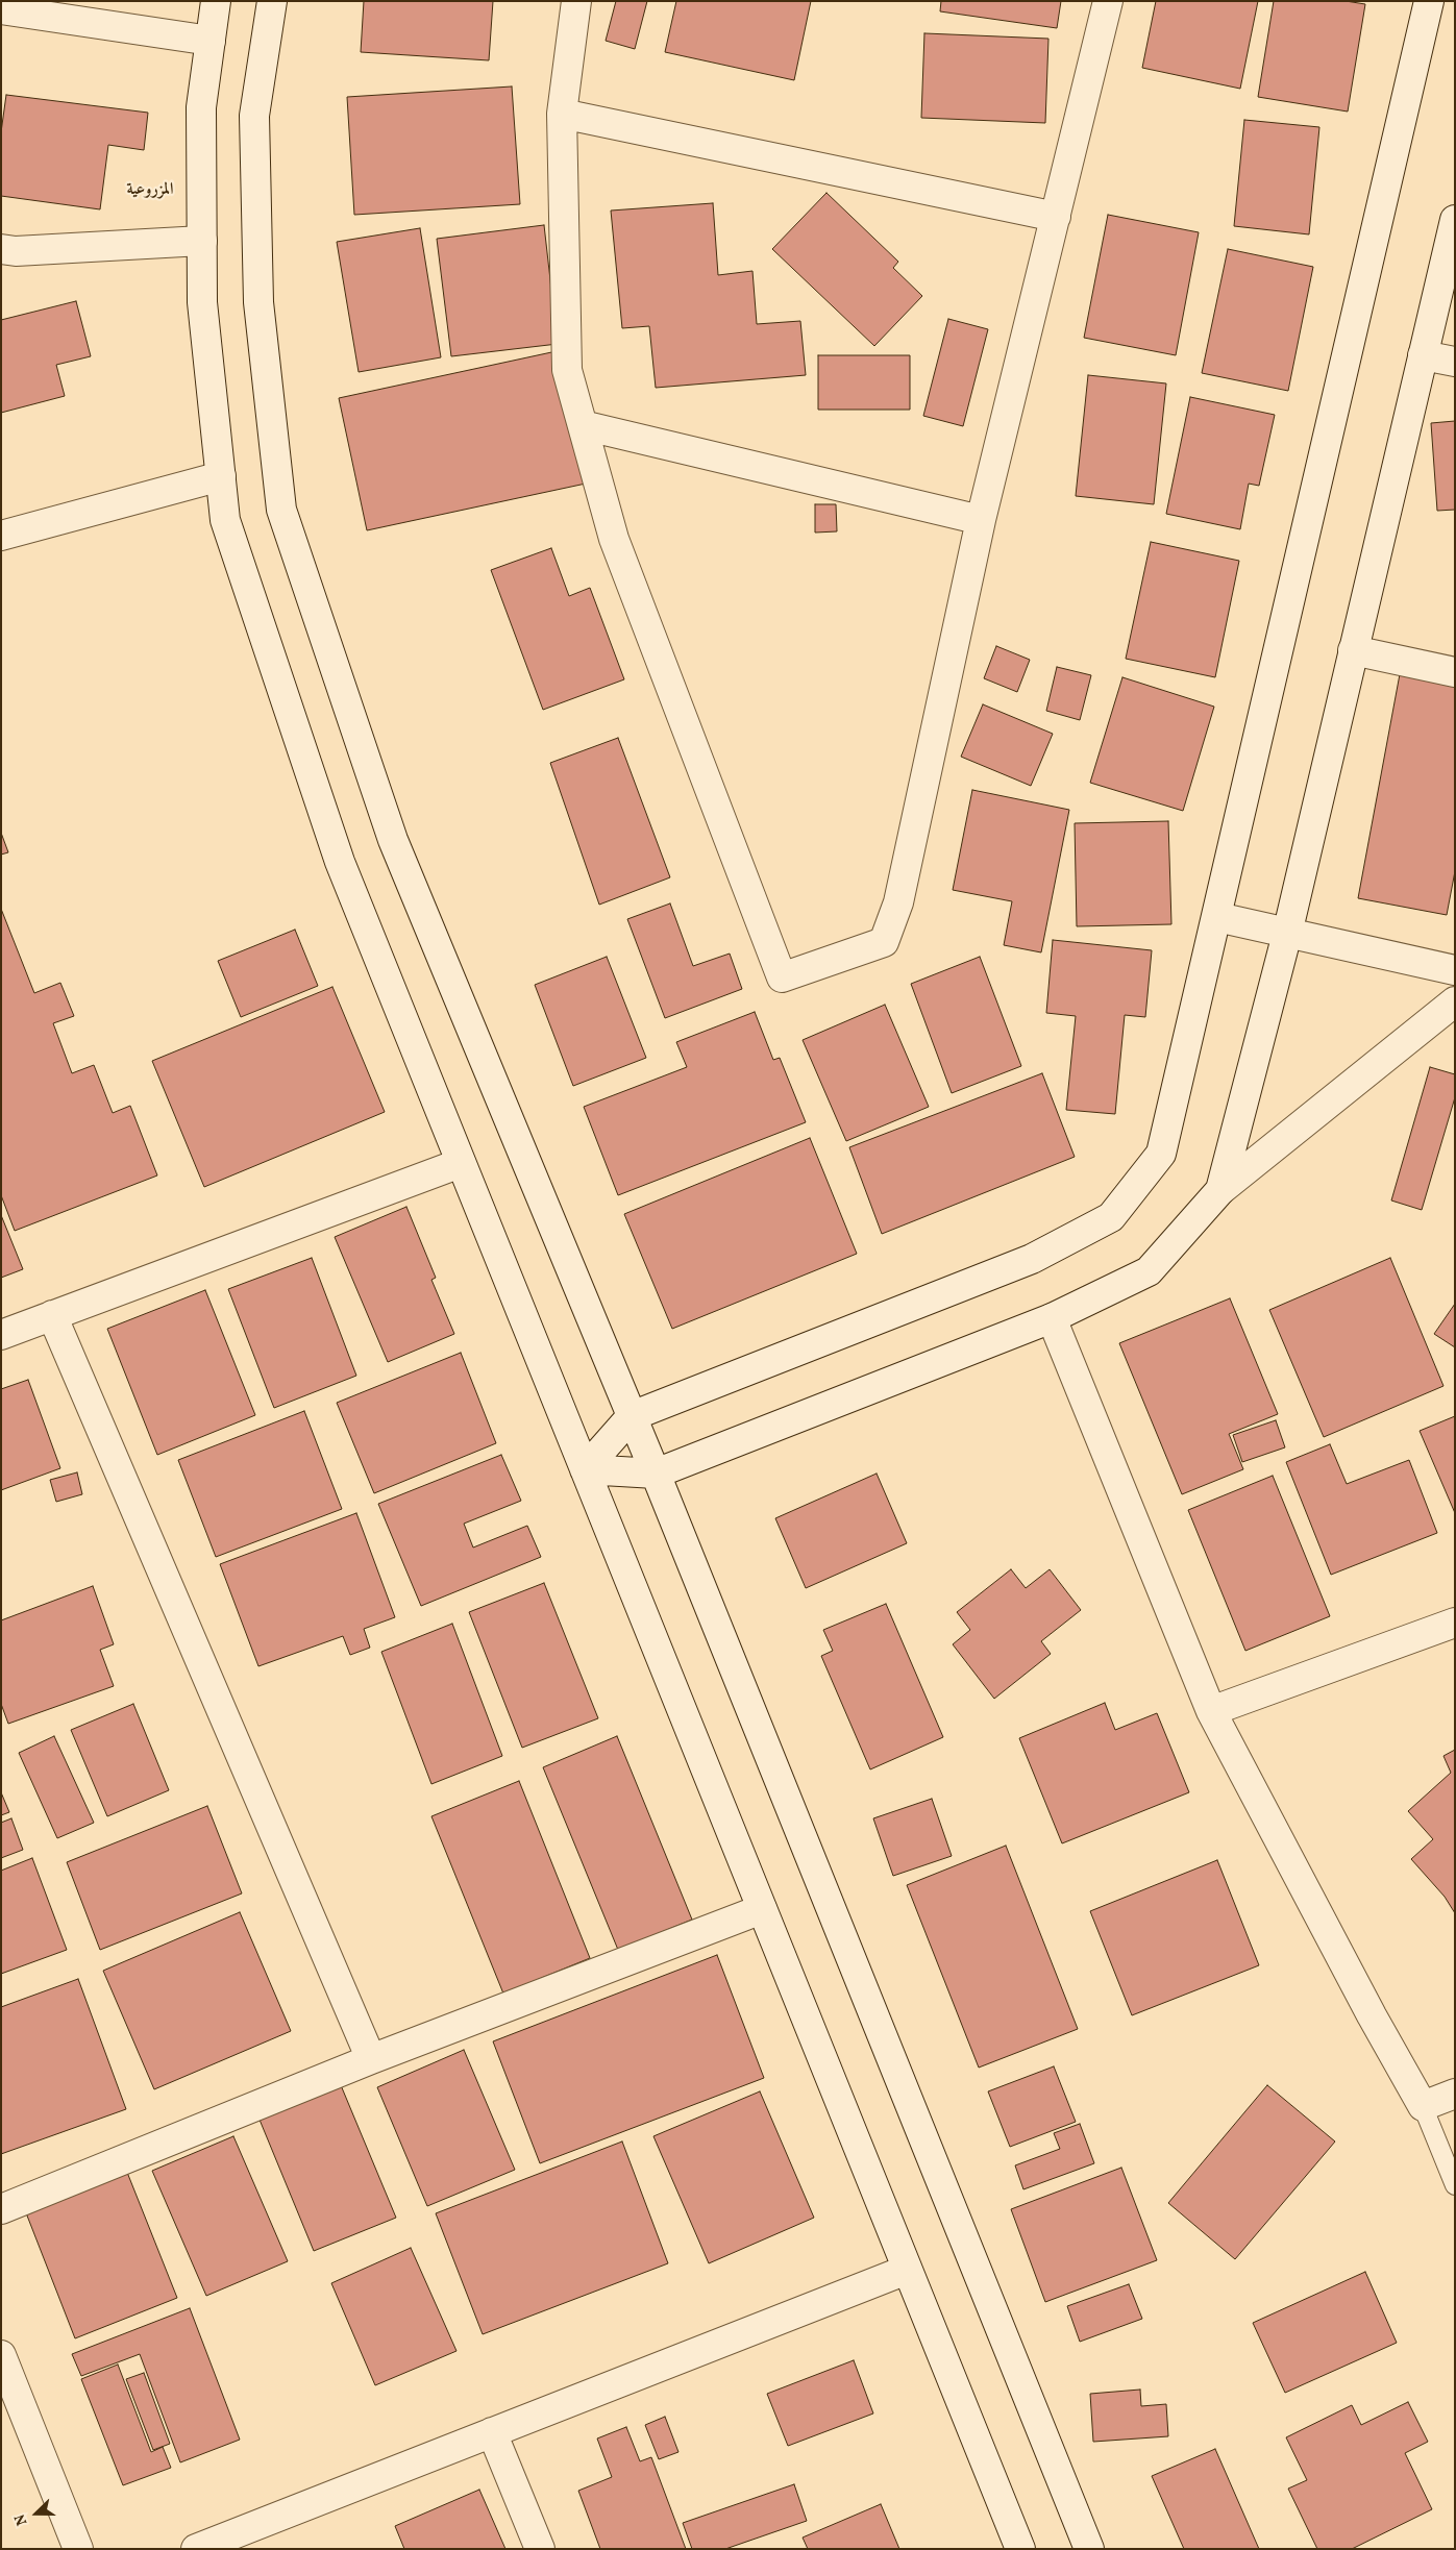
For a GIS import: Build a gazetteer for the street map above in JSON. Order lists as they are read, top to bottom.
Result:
{
  "districts": ["المزروعية"],
  "north": "left"
}
